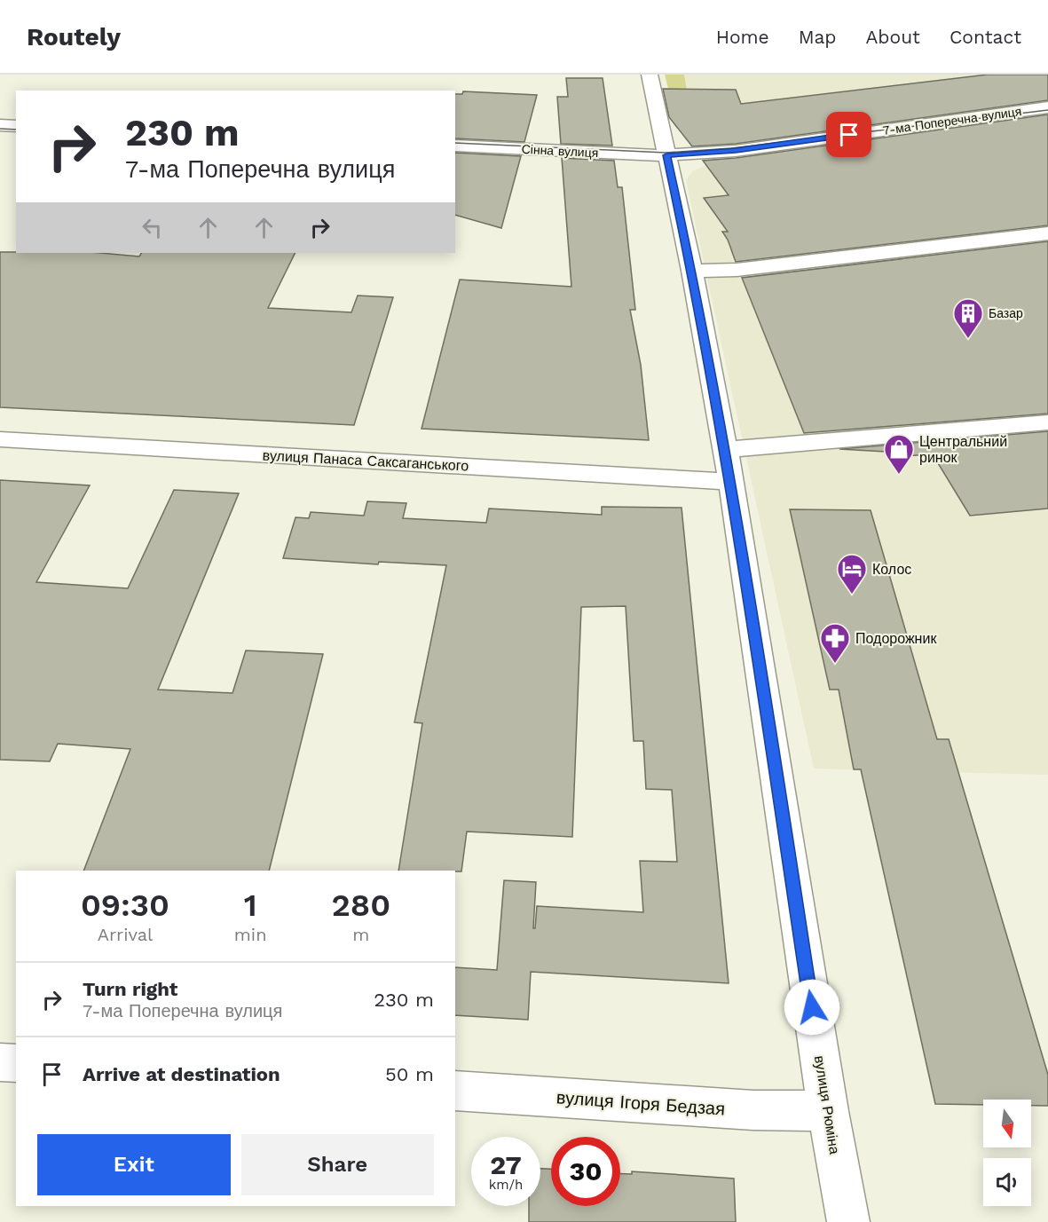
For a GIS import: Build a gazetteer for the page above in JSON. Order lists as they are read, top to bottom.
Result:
{
  "streets": {
    "street": [
      "7-ма Поперечна вулиця",
      "Сінна вулиця",
      "вулиця Панаса Саксаганського",
      "вулиця Ігоря Бедзая",
      "вулиця Рюміна"
    ]
  },
  "crossings": [
    ["7-ма Поперечна вулиця", "Сінна вулиця"],
    ["7-ма Поперечна вулиця", "вулиця Рюміна"],
    ["Сінна вулиця", "вулиця Рюміна"],
    ["вулиця Панаса Саксаганського", "вулиця Рюміна"],
    ["вулиця Ігоря Бедзая", "вулиця Рюміна"]
  ],
  "places": {
    "building": ["Базар"],
    "shop": ["Центральний ринок"],
    "hotel": ["Колос"],
    "pharmacy": ["Подорожник"]
  },
  "north": "bottom",
  "page": {
    "header": "Routely",
    "nav": [
      "Home",
      "Map",
      "About",
      "Contact"
    ],
    "turn": ["230 m", "7-ма Поперечна вулиця"],
    "eta": [
      "09:30",
      "Arrival",
      "1",
      "min",
      "280",
      "m"
    ],
    "list": [
      {
        "name": "Turn right",
        "note": "7-ма Поперечна вулиця",
        "value": "230 m"
      },
      {
        "name": "Arrive at destination",
        "value": "50 m"
      }
    ],
    "buttons": ["Exit", "Share"],
    "speed": "27 km/h",
    "limit": "30"
  }
}
